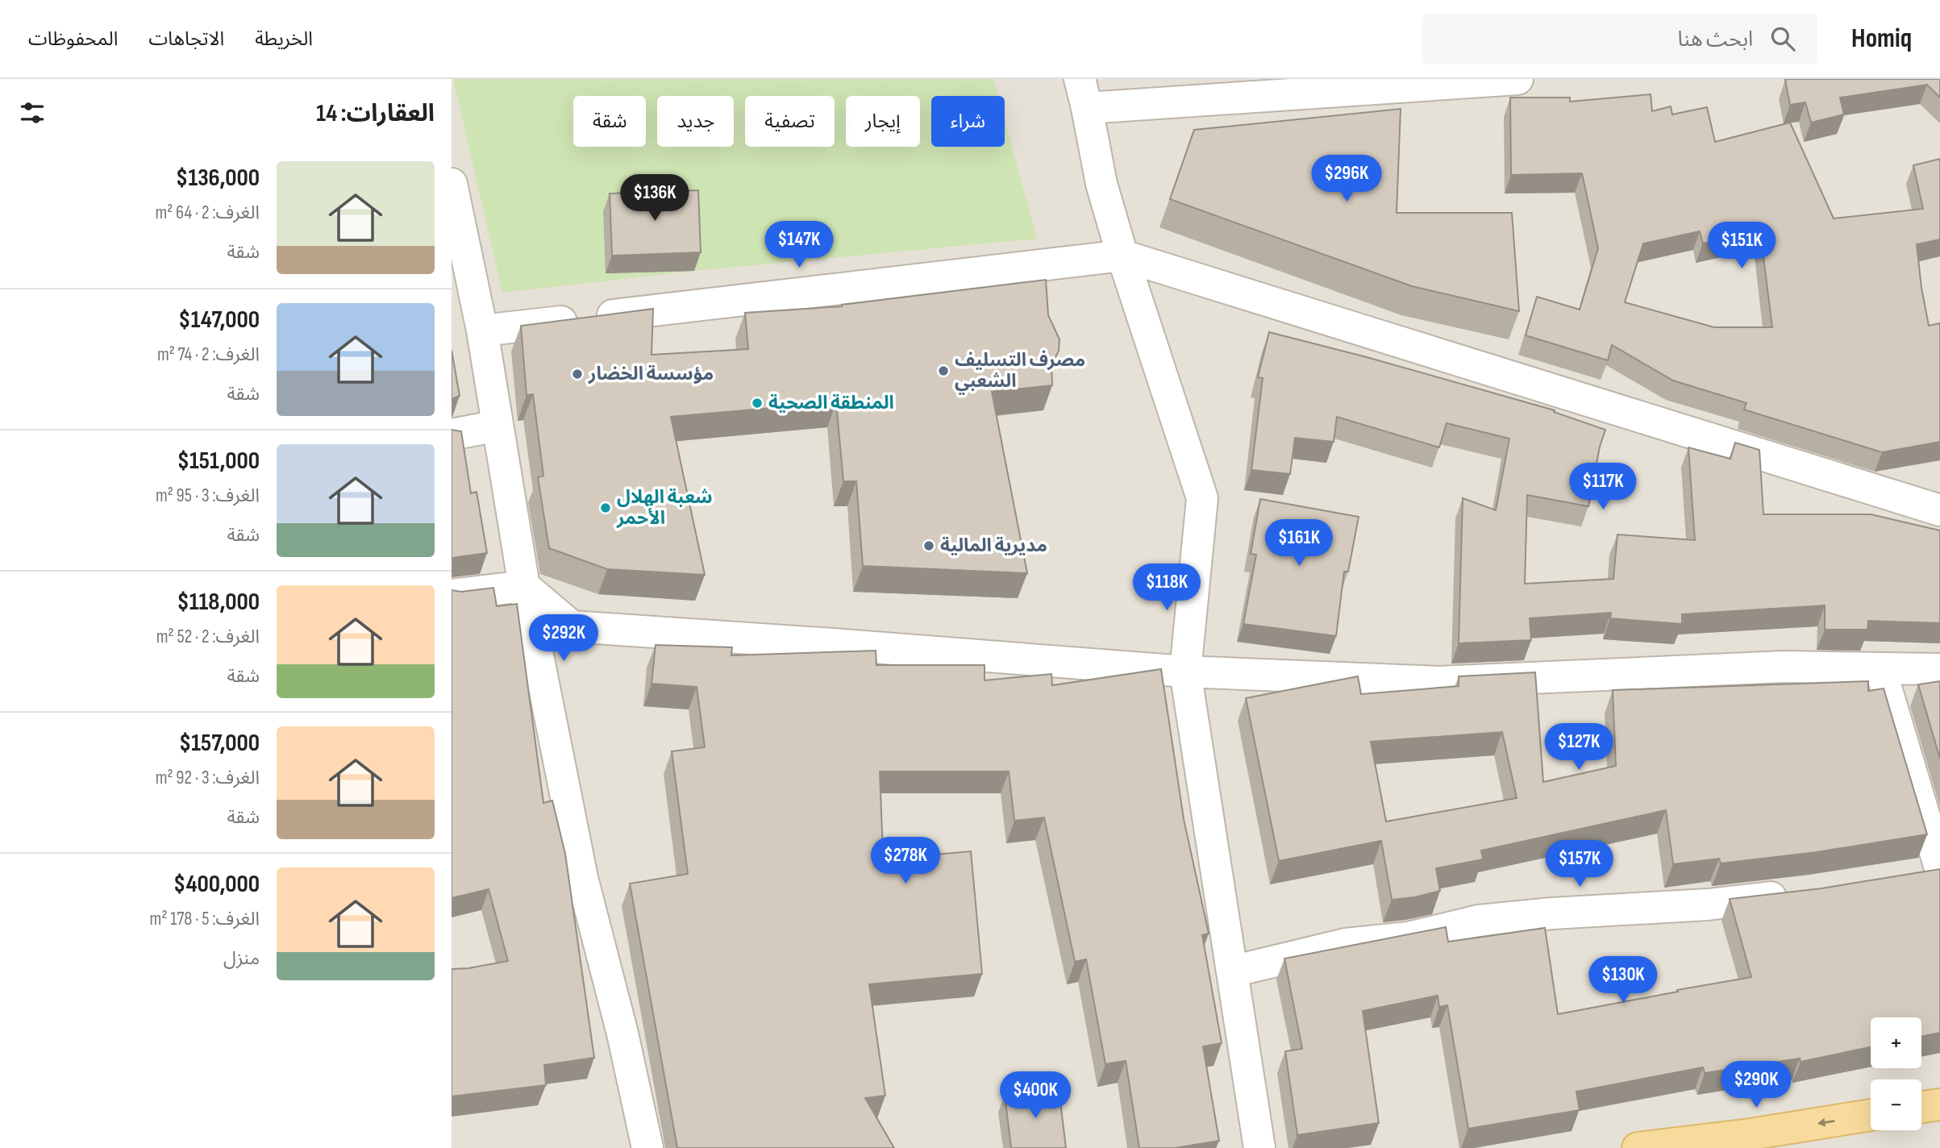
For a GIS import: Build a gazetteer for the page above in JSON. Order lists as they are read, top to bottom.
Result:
{
  "places": [
    "مصرف التسليف الشعبي",
    "مؤسسة الخضار",
    "المنطقة الصحية",
    "شعبة الهلال الأحمر",
    "مديرية المالية"
  ],
  "page": {
    "header": "Homiq",
    "search": "ابحث هنا",
    "nav": ["الخريطة", "الاتجاهات", "المحفوظات"],
    "heading": "العقارات: 14",
    "chip": [
      "شراء",
      "إيجار",
      "تصفية",
      "جديد",
      "شقة"
    ],
    "list": [
      {
        "name": "$136,000",
        "note": "الغرف: 2 · 64 m² · شقة"
      },
      {
        "name": "$147,000",
        "note": "الغرف: 2 · 74 m² · شقة"
      },
      {
        "name": "$151,000",
        "note": "الغرف: 3 · 95 m² · شقة"
      },
      {
        "name": "$118,000",
        "note": "الغرف: 2 · 52 m² · شقة"
      },
      {
        "name": "$157,000",
        "note": "الغرف: 3 · 92 m² · شقة"
      },
      {
        "name": "$400,000",
        "note": "الغرف: 5 · 178 m² · منزل"
      }
    ],
    "price": [
      "$296K",
      "$136K",
      "$147K",
      "$151K",
      "$117K",
      "$161K",
      "$118K",
      "$292K",
      "$127K",
      "$278K",
      "$157K",
      "$130K",
      "$290K",
      "$400K"
    ],
    "map_buttons": ["+", "−"]
  }
}
